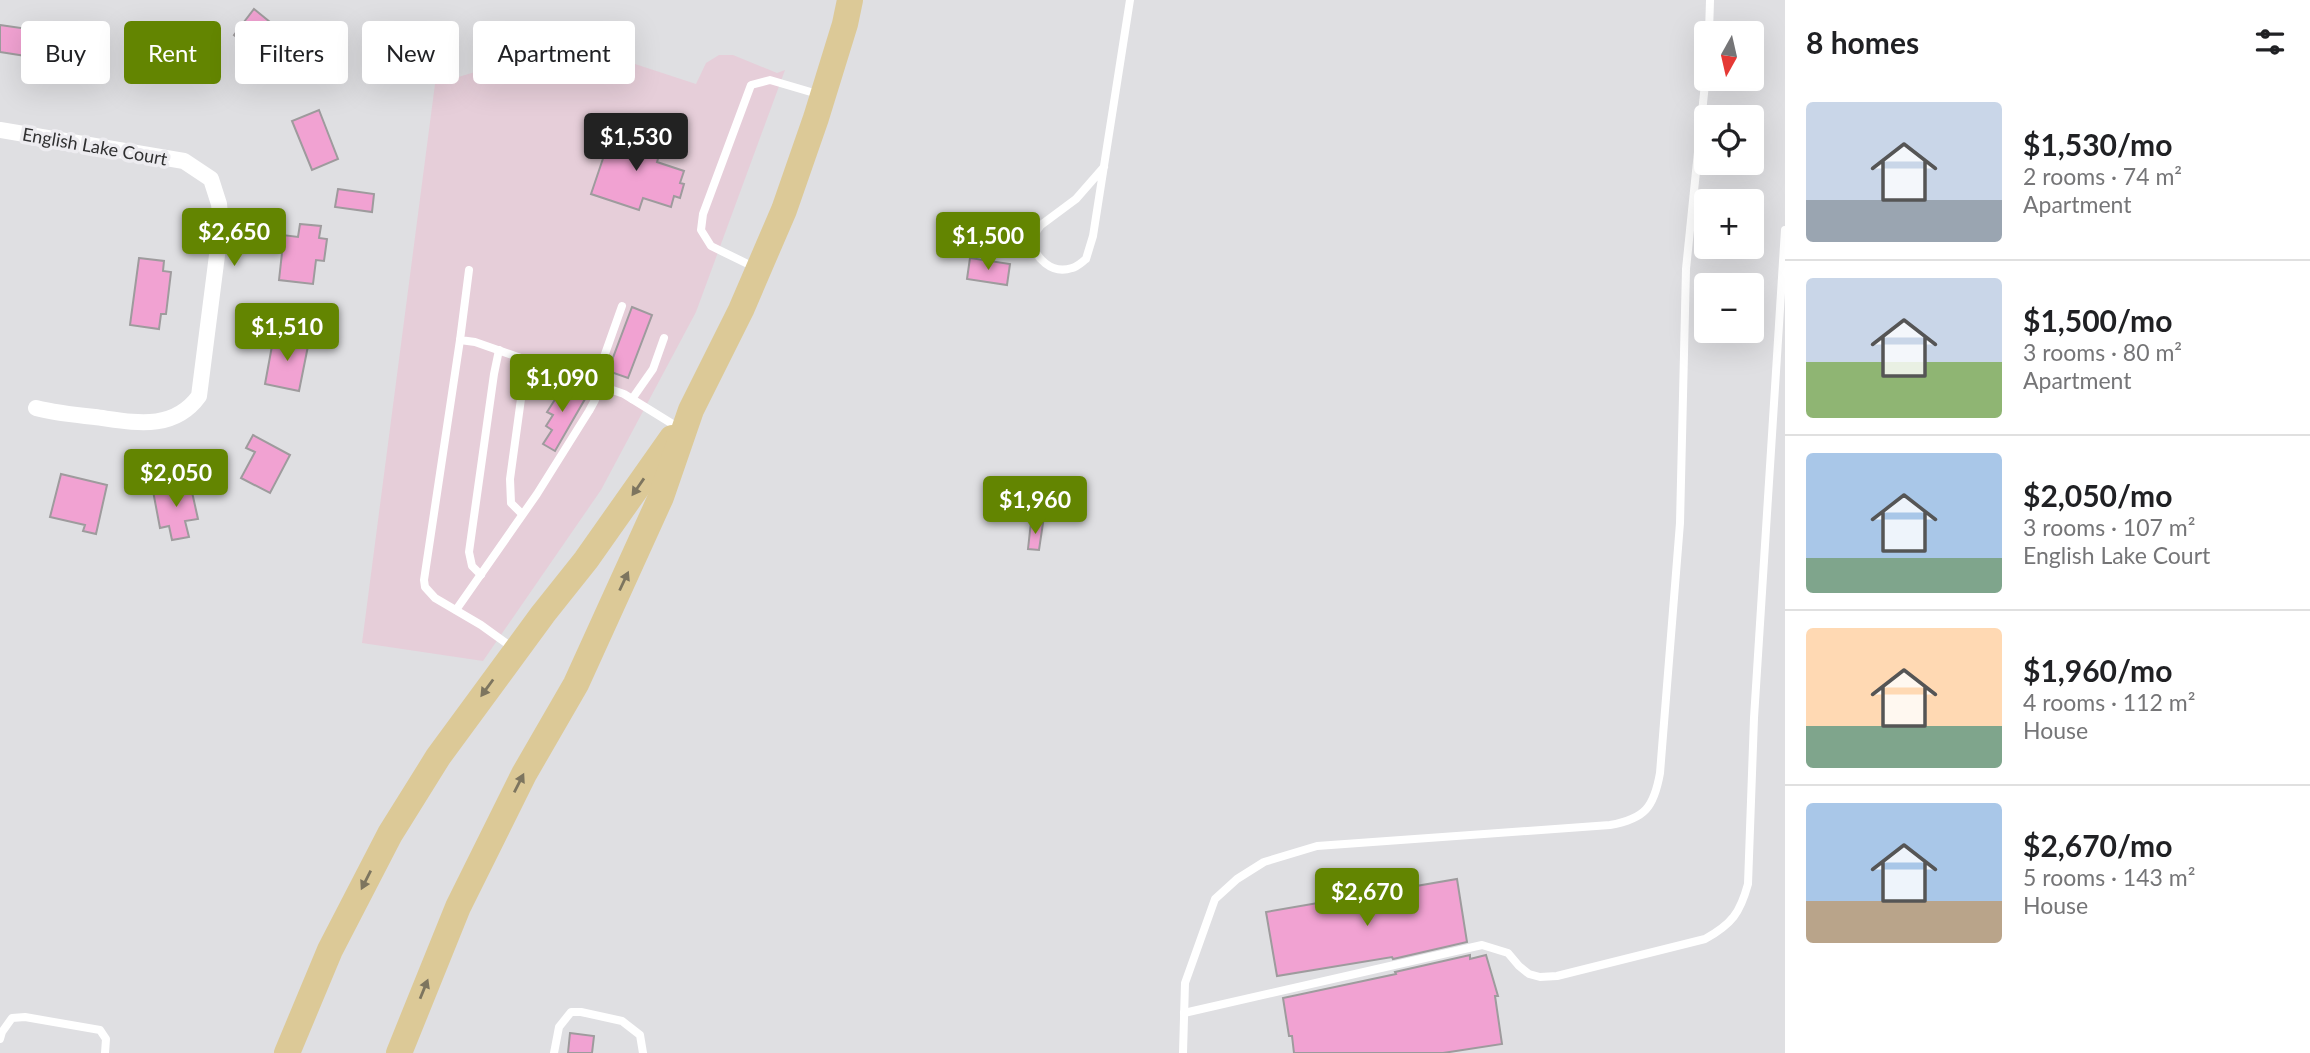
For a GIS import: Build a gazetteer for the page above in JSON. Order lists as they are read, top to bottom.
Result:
{
  "streets": {
    "street": ["English Lake Court"]
  },
  "north": "bottom",
  "page": {
    "heading": "8 homes",
    "map_buttons": ["+", "−"],
    "chip": [
      "Buy",
      "Rent",
      "Filters",
      "New",
      "Apartment"
    ],
    "list": [
      {
        "name": "$1,530/mo",
        "note": "2 rooms · 74 m² · Apartment"
      },
      {
        "name": "$1,500/mo",
        "note": "3 rooms · 80 m² · Apartment"
      },
      {
        "name": "$2,050/mo",
        "note": "3 rooms · 107 m² · English Lake Court"
      },
      {
        "name": "$1,960/mo",
        "note": "4 rooms · 112 m² · House"
      },
      {
        "name": "$2,670/mo",
        "note": "5 rooms · 143 m² · House"
      }
    ],
    "price": [
      "$1,530",
      "$2,650",
      "$1,500",
      "$1,510",
      "$1,090",
      "$2,050",
      "$1,960",
      "$2,670"
    ]
  }
}
